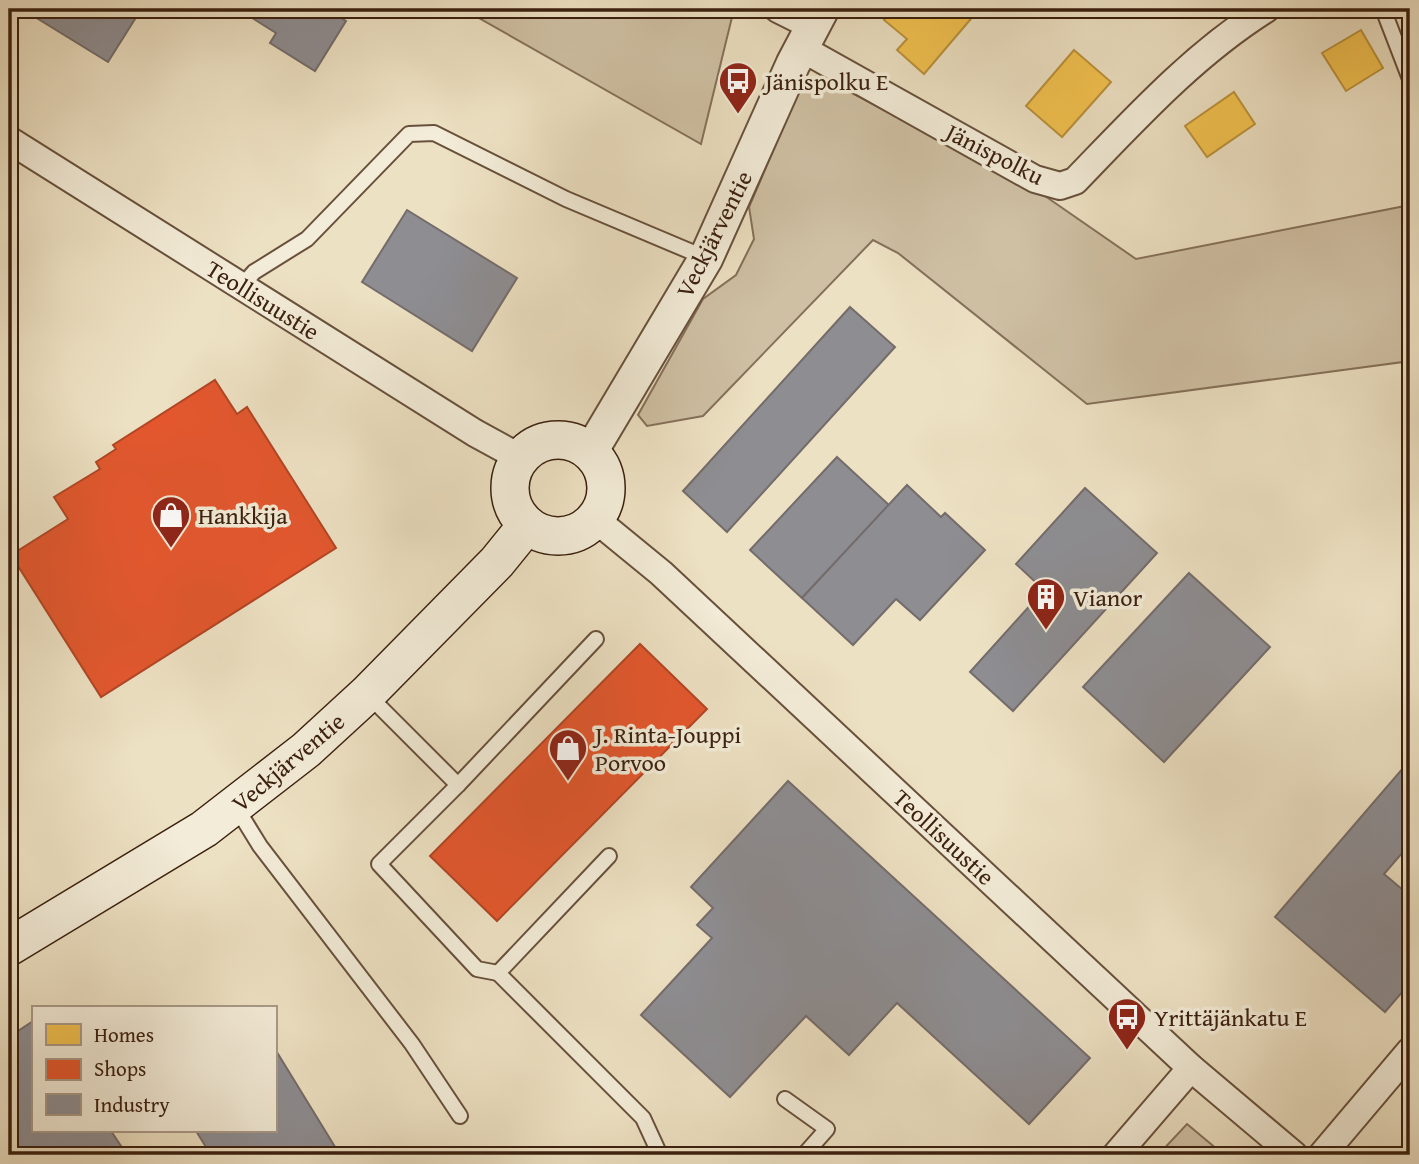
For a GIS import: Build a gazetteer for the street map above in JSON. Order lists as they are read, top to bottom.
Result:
{
  "streets": {
    "main road": ["Veckjärventie"],
    "street": ["Jänispolku", "Teollisuustie"]
  },
  "crossings": [
    ["Jänispolku", "Veckjärventie"],
    ["Veckjärventie", "Teollisuustie"]
  ],
  "places": {
    "bus stop": ["Jänispolku E", "Yrittäjänkatu E"],
    "shop": ["Hankkija", "J. Rinta-Jouppi Porvoo"],
    "building": ["Vianor"]
  },
  "legend": ["Homes", "Shops", "Industry"]
}
